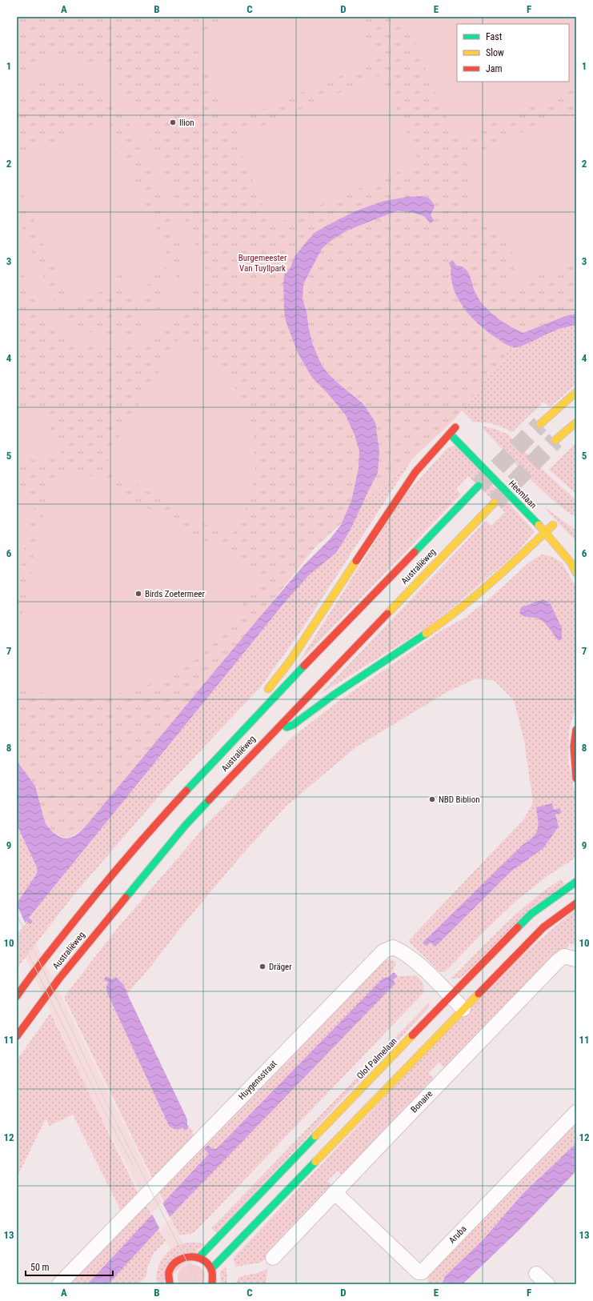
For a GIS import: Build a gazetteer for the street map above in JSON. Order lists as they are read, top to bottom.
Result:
{
  "streets": {
    "main road": ["Heemlaan", "Australiëweg", "Olof Palmelaan"],
    "street": ["Huygensstraat", "Bonaire", "Aruba"]
  },
  "crossings": [
    ["Olof Palmelaan", "Huygensstraat"],
    ["Bonaire", "Aruba"]
  ],
  "parks": ["Burgemeester Van Tuyllpark"],
  "places": [
    "Ilion",
    "Birds Zoetermeer",
    "NBD Biblion",
    "Dräger"
  ],
  "legend": ["Fast", "Slow", "Jam"],
  "scale_bar": "50 m",
  "grid": {
    "columns": [
      "A",
      "B",
      "C",
      "D",
      "E",
      "F"
    ],
    "rows": [
      "1",
      "2",
      "3",
      "4",
      "5",
      "6",
      "7",
      "8",
      "9",
      "10",
      "11",
      "12",
      "13"
    ]
  }
}
